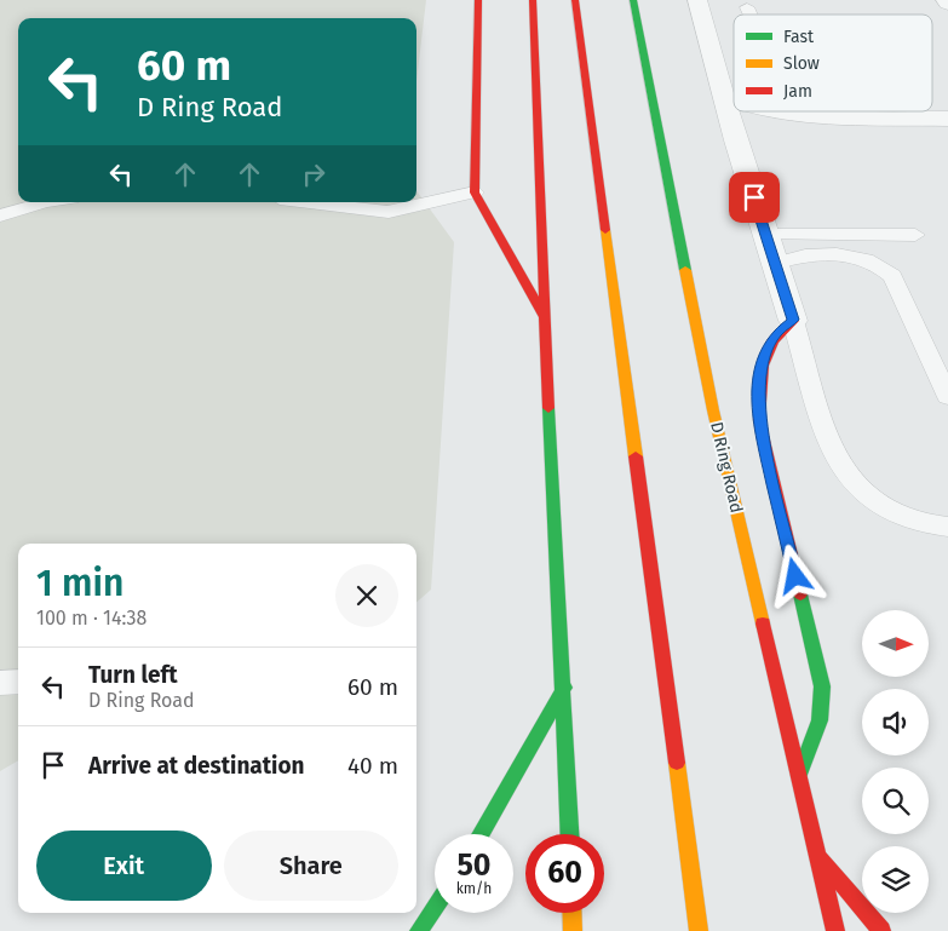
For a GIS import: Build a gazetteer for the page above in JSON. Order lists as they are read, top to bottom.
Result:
{
  "streets": {
    "main road": ["D Ring Road"]
  },
  "legend": ["Fast", "Slow", "Jam"],
  "north": "right",
  "page": {
    "turn": ["60 m", "D Ring Road"],
    "heading": ["1 min", "100 m · 14:38"],
    "list": [
      {
        "name": "Turn left",
        "note": "D Ring Road",
        "value": "60 m"
      },
      {
        "name": "Arrive at destination",
        "value": "40 m"
      }
    ],
    "buttons": ["Exit", "Share"],
    "speed": "50 km/h",
    "limit": "60"
  }
}
